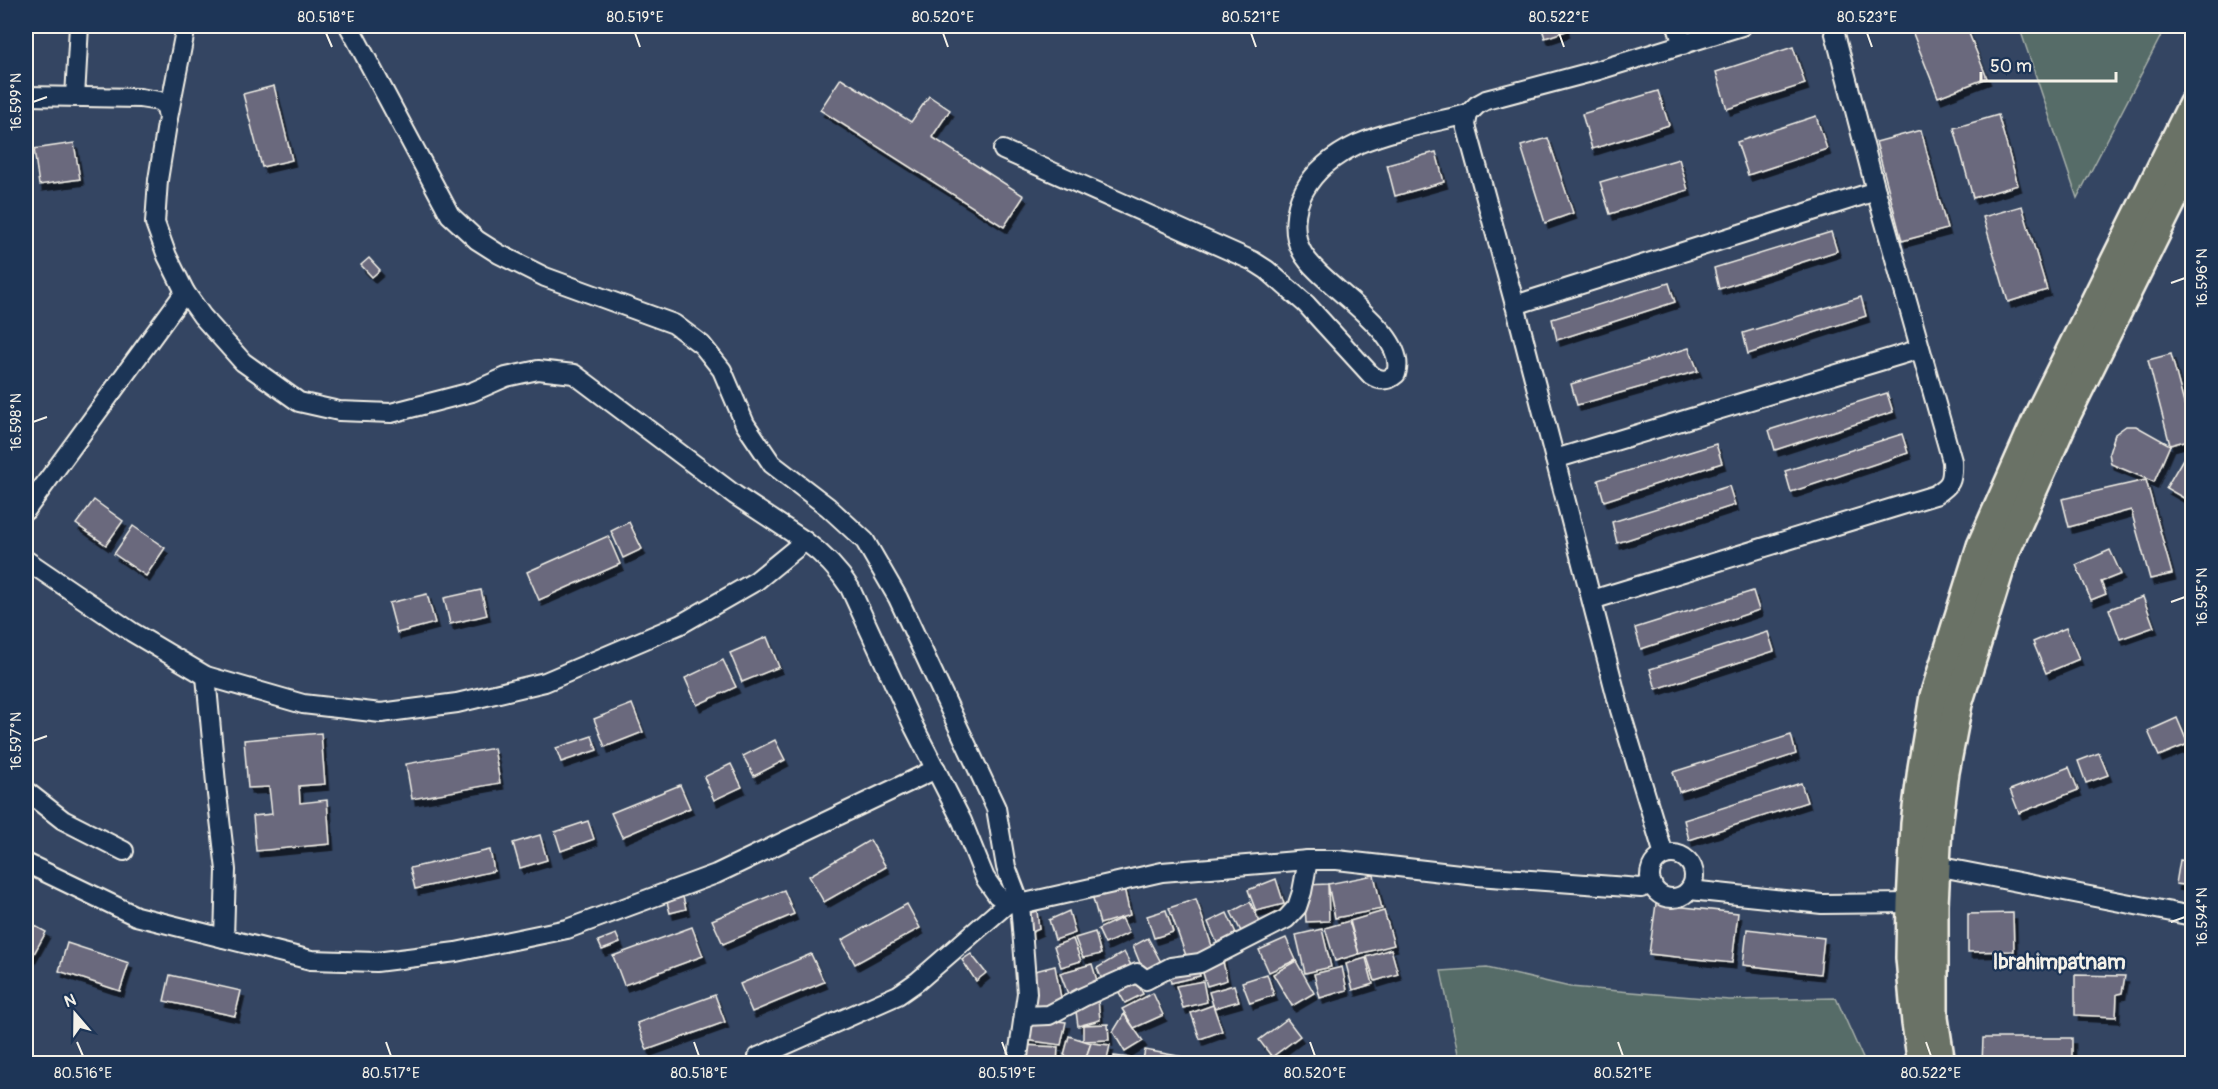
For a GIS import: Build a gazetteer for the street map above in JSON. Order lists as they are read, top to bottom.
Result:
{
  "districts": ["Ibrahimpatnam"],
  "scale_bar": "50 m",
  "north": "top",
  "coordinates": [
    "80.518°E",
    "80.519°E",
    "80.520°E",
    "80.521°E",
    "80.522°E",
    "80.523°E",
    "16.599°N",
    "16.596°N",
    "16.598°N",
    "16.595°N",
    "16.597°N",
    "16.594°N",
    "80.516°E",
    "80.517°E"
  ]
}
